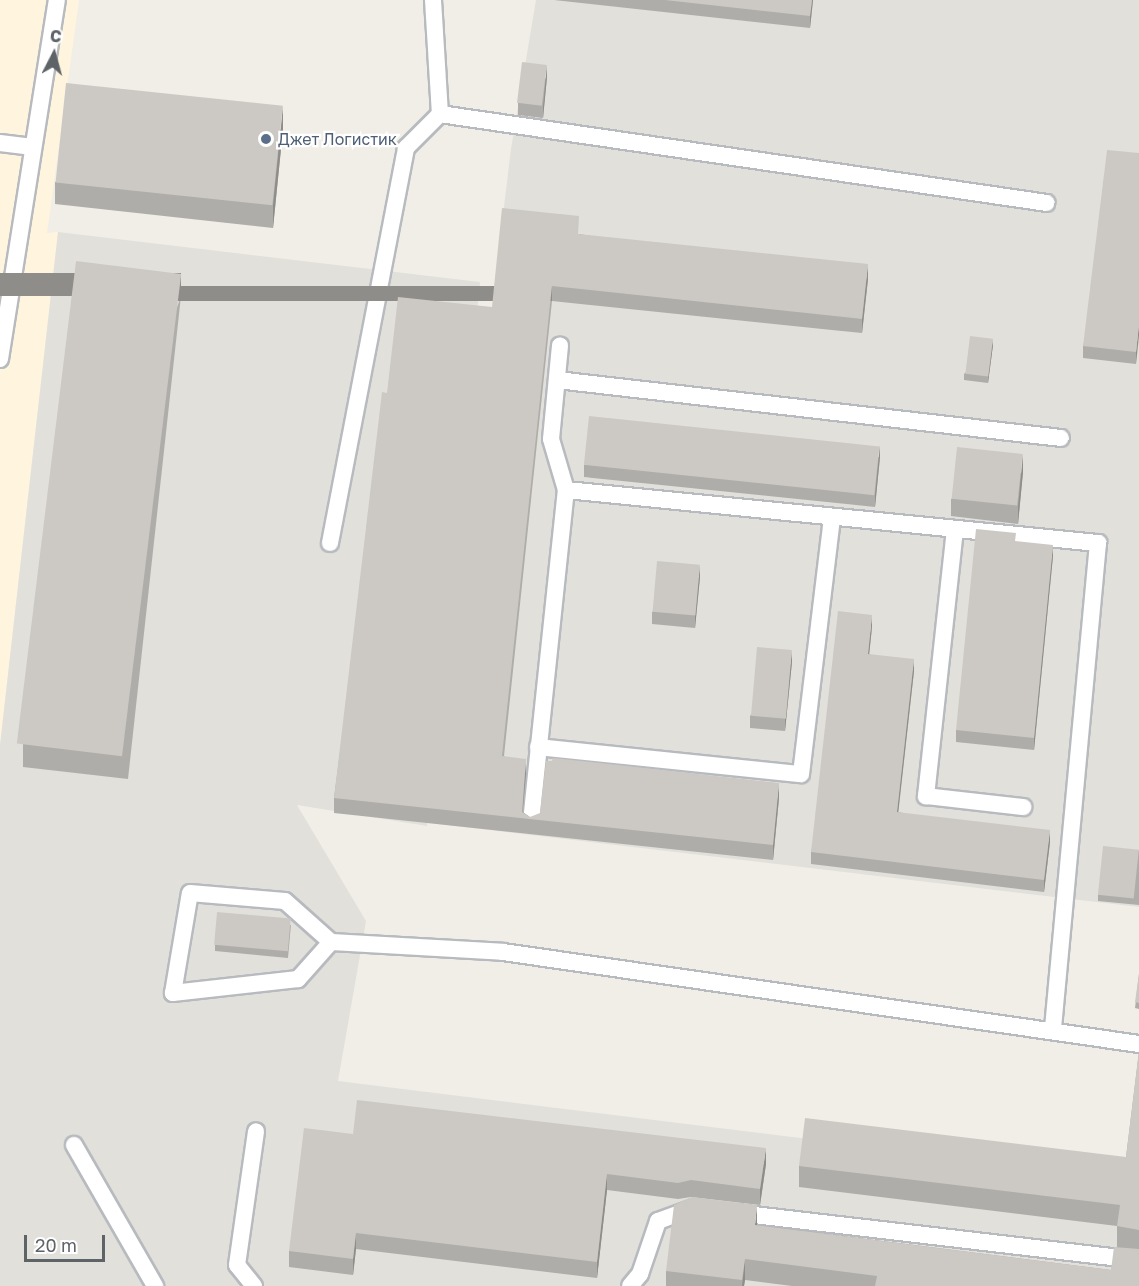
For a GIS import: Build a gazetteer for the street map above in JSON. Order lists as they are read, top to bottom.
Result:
{
  "places": ["Джет Логистик"],
  "scale_bar": "20 m",
  "north": "top"
}
